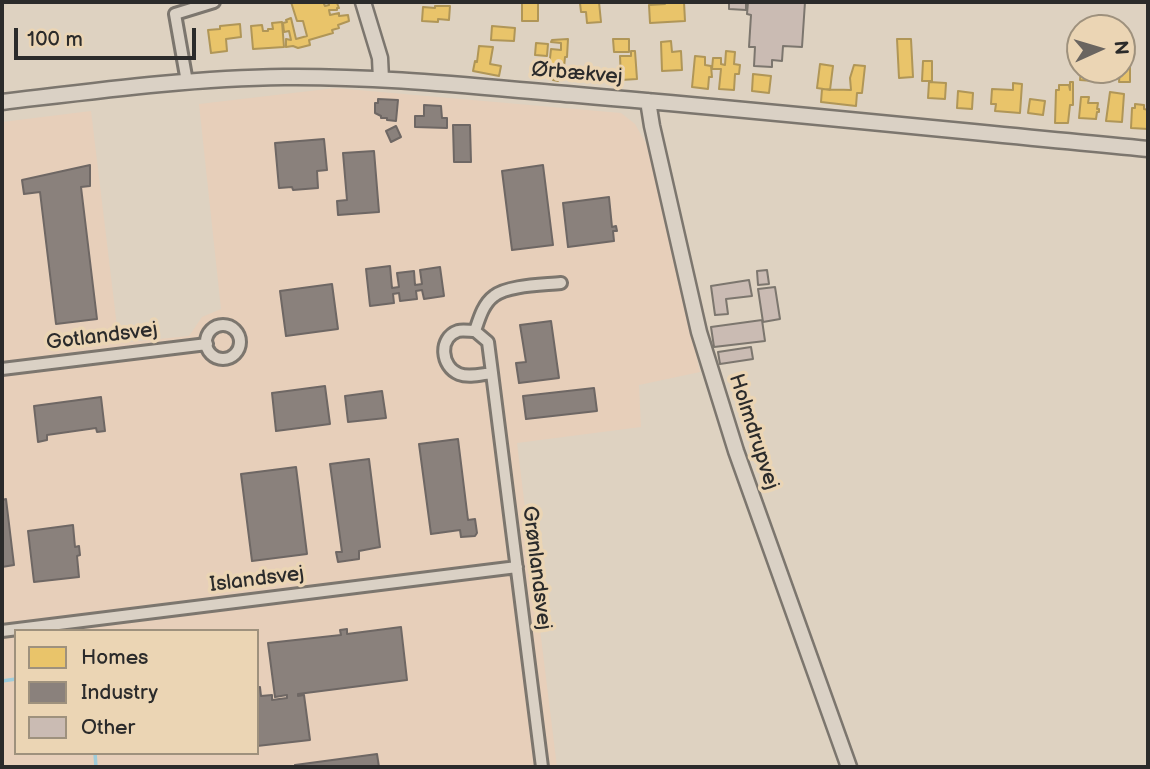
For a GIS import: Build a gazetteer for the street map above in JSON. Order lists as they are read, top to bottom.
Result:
{
  "streets": {
    "street": [
      "Ørbækvej",
      "Gotlandsvej",
      "Holmdrupvej",
      "Grønlandsvej",
      "Islandsvej"
    ]
  },
  "crossings": [
    ["Ørbækvej", "Holmdrupvej"],
    ["Grønlandsvej", "Islandsvej"]
  ],
  "legend": ["Homes", "Industry", "Other"],
  "scale_bar": "100 m",
  "north": "right"
}
